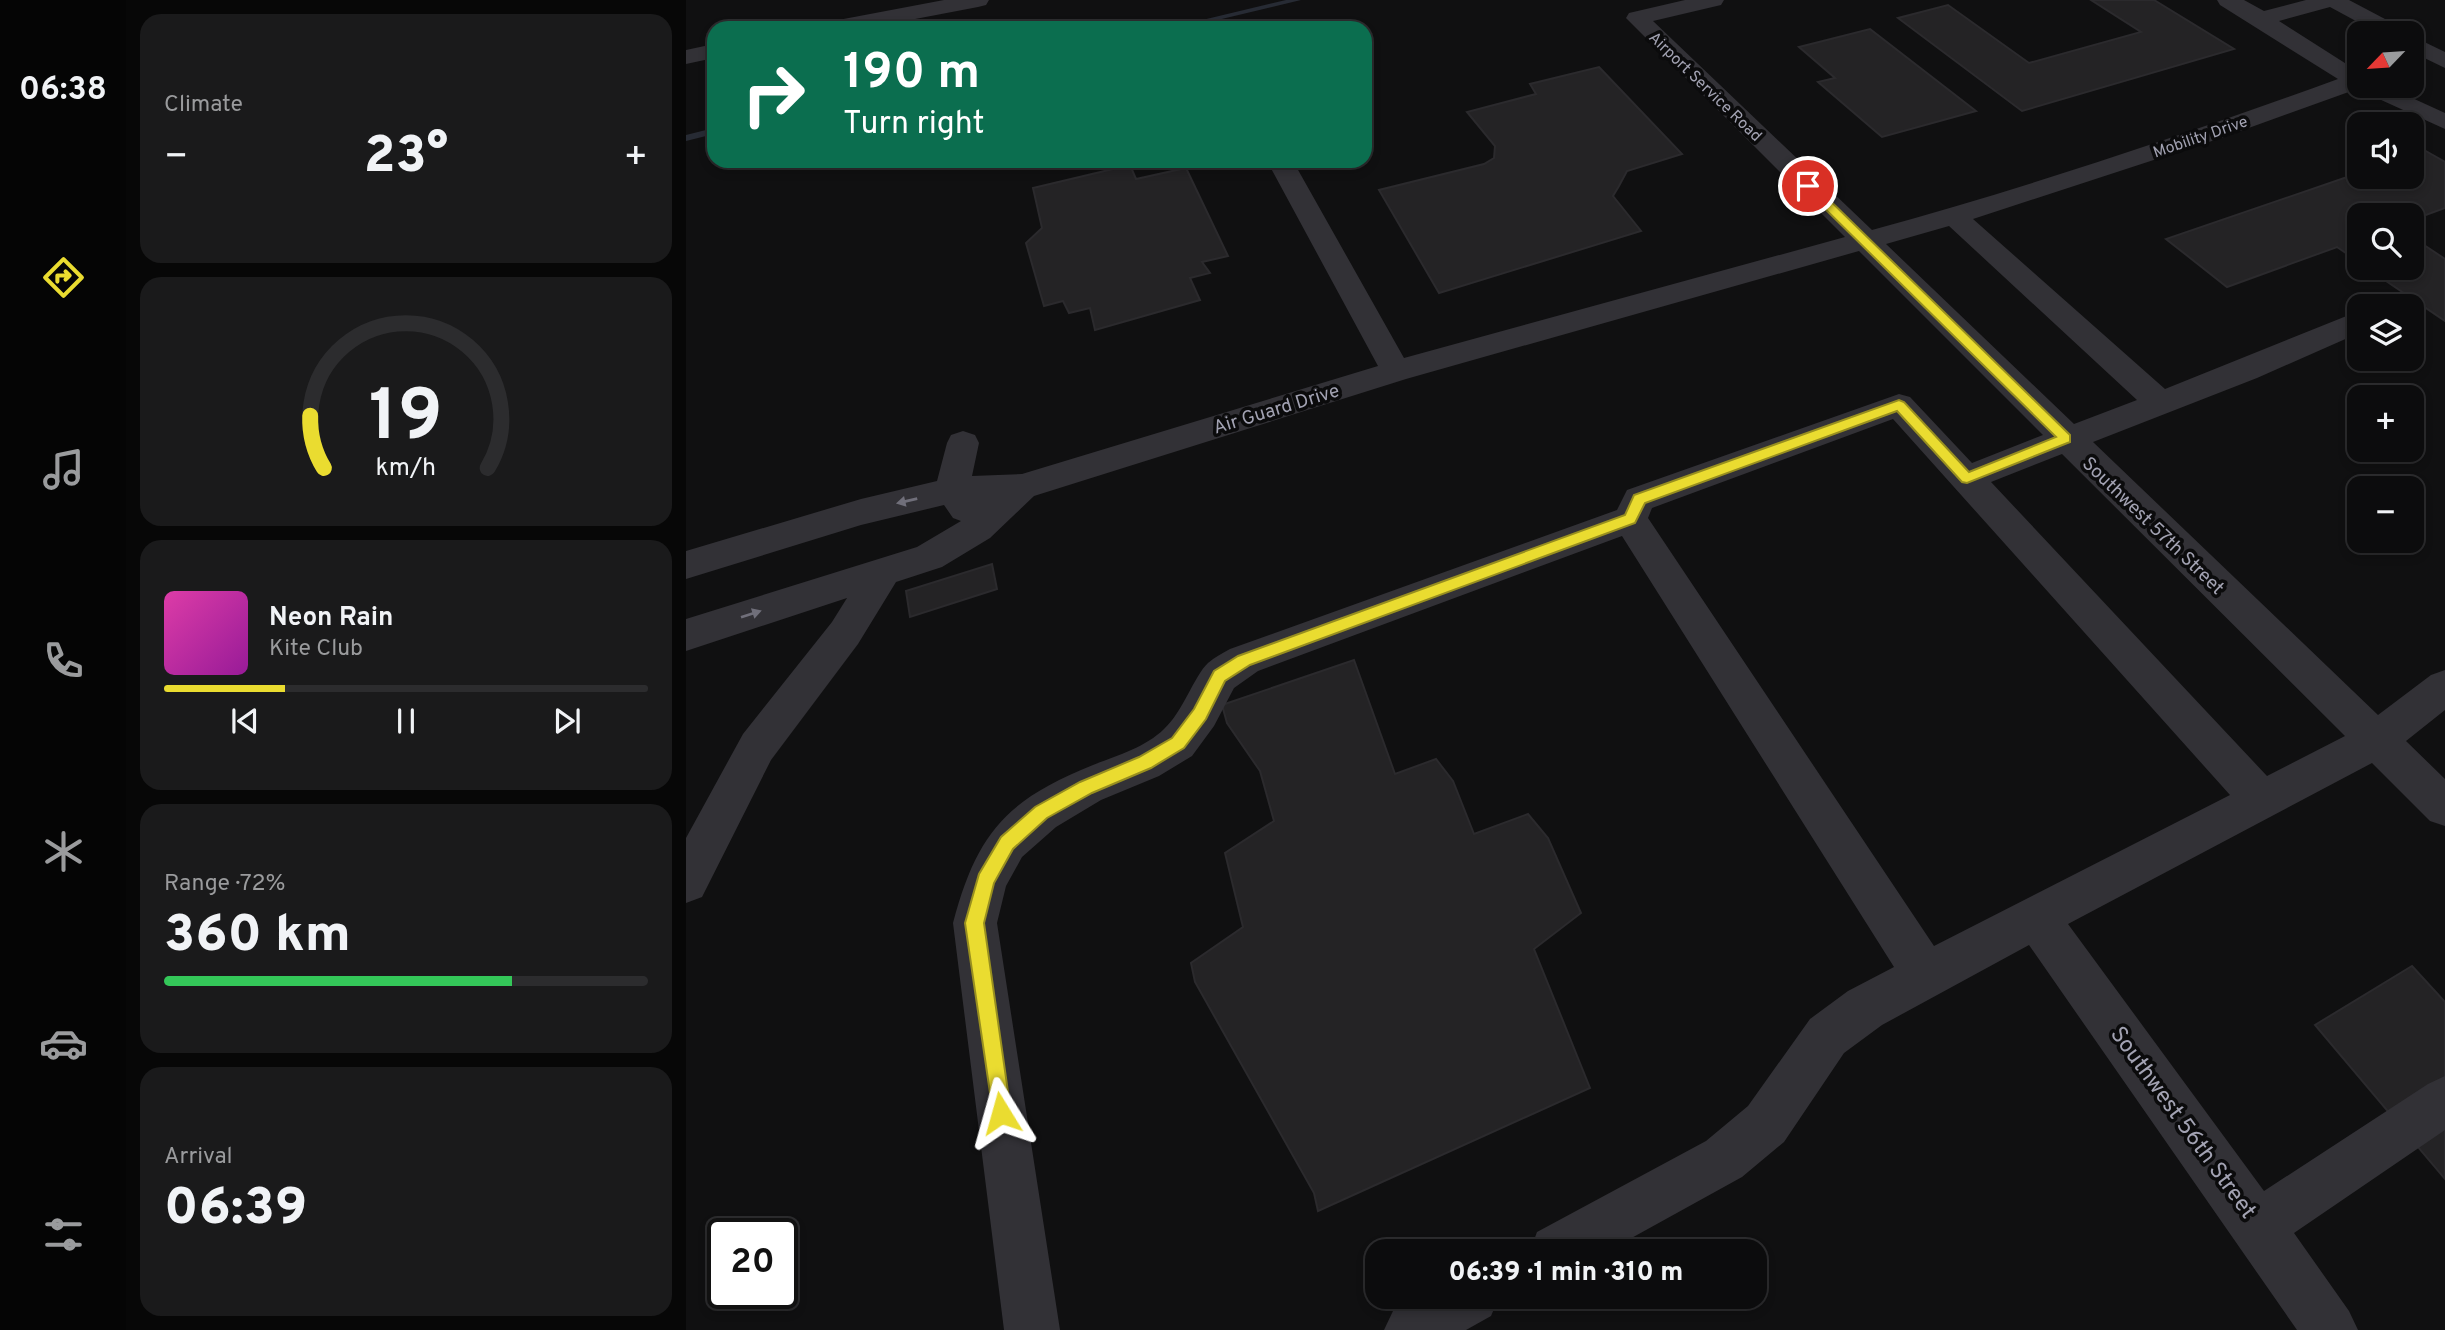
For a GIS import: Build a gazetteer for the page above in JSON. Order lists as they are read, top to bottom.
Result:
{
  "streets": {
    "lane": [
      "Airport Service Road",
      "Mobility Drive",
      "Air Guard Drive",
      "Southwest 57th Street",
      "Southwest 56th Street"
    ]
  },
  "crossings": [
    ["Airport Service Road", "Mobility Drive"],
    ["Airport Service Road", "Air Guard Drive"],
    ["Airport Service Road", "Southwest 57th Street"],
    ["Mobility Drive", "Air Guard Drive"],
    ["Mobility Drive", "Southwest 57th Street"],
    ["Air Guard Drive", "Southwest 57th Street"]
  ],
  "north": "bottom left",
  "page": {
    "tabs": "06:38",
    "tile": [
      "Climate",
      ["Range · 72%", "360 km"],
      ["Arrival", "06:39"]
    ],
    "map_buttons": ["+", "−"],
    "turn": ["190 m", "Turn right"],
    "heat": ["−", "23°", "+"],
    "song": ["Neon Rain", "Kite Club"],
    "limit": "20",
    "trip": "06:39 · 1 min · 310 m",
    "gauge": ["19", "km/h"]
  }
}
